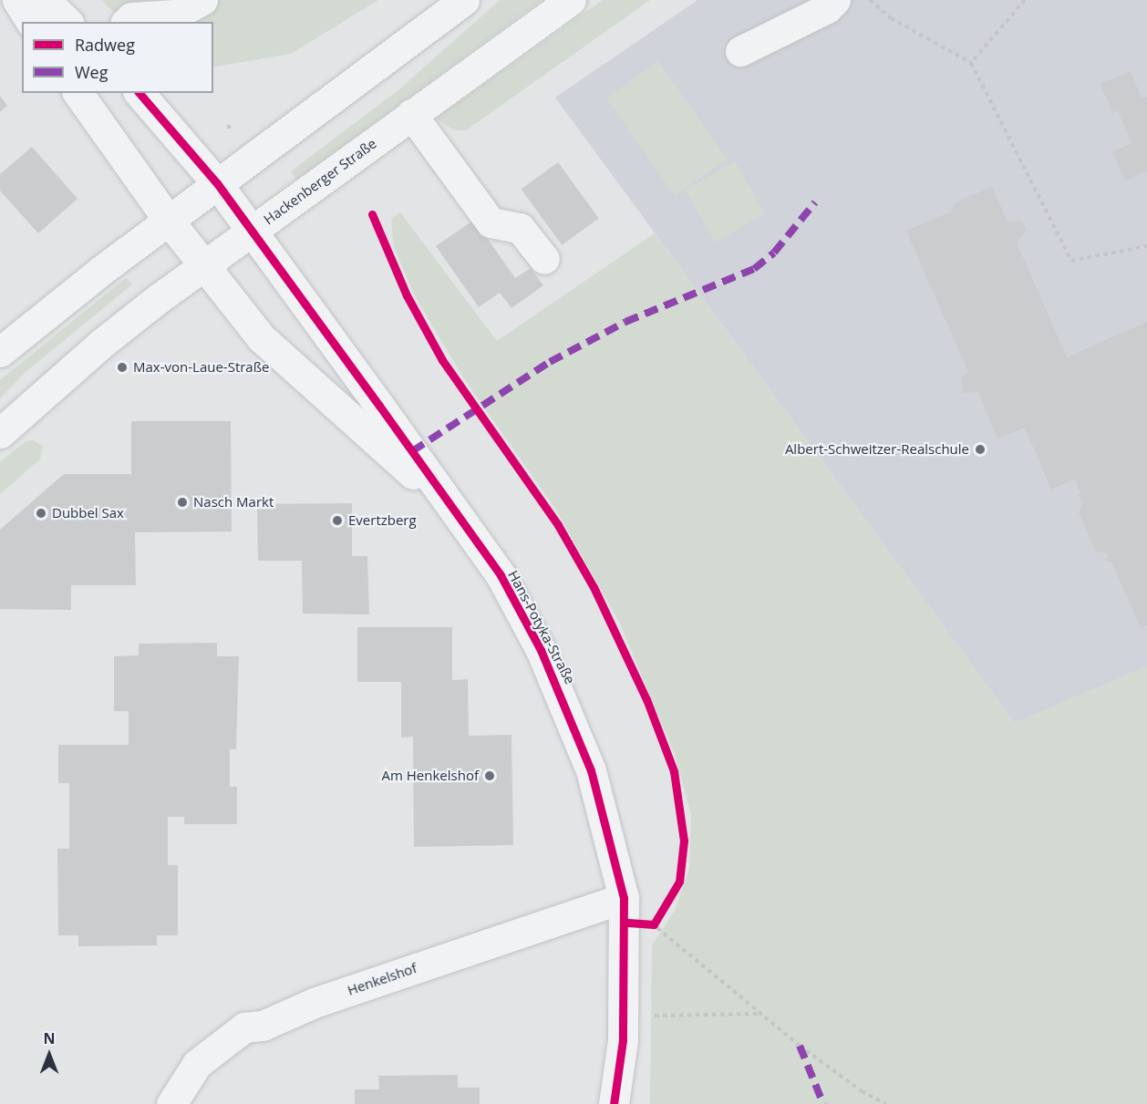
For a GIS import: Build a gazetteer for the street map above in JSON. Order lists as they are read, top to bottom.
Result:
{
  "streets": {
    "street": ["Hackenberger Straße", "Hans-Potyka-Straße", "Henkelshof"]
  },
  "crossings": [
    ["Hackenberger Straße", "Hans-Potyka-Straße"],
    ["Hans-Potyka-Straße", "Henkelshof"]
  ],
  "places": [
    "Max-von-Laue-Straße",
    "Albert-Schweitzer-Realschule",
    "Nasch Markt",
    "Dubbel Sax",
    "Evertzberg",
    "Am Henkelshof"
  ],
  "legend": ["Radweg", "Weg"],
  "north": "top"
}
